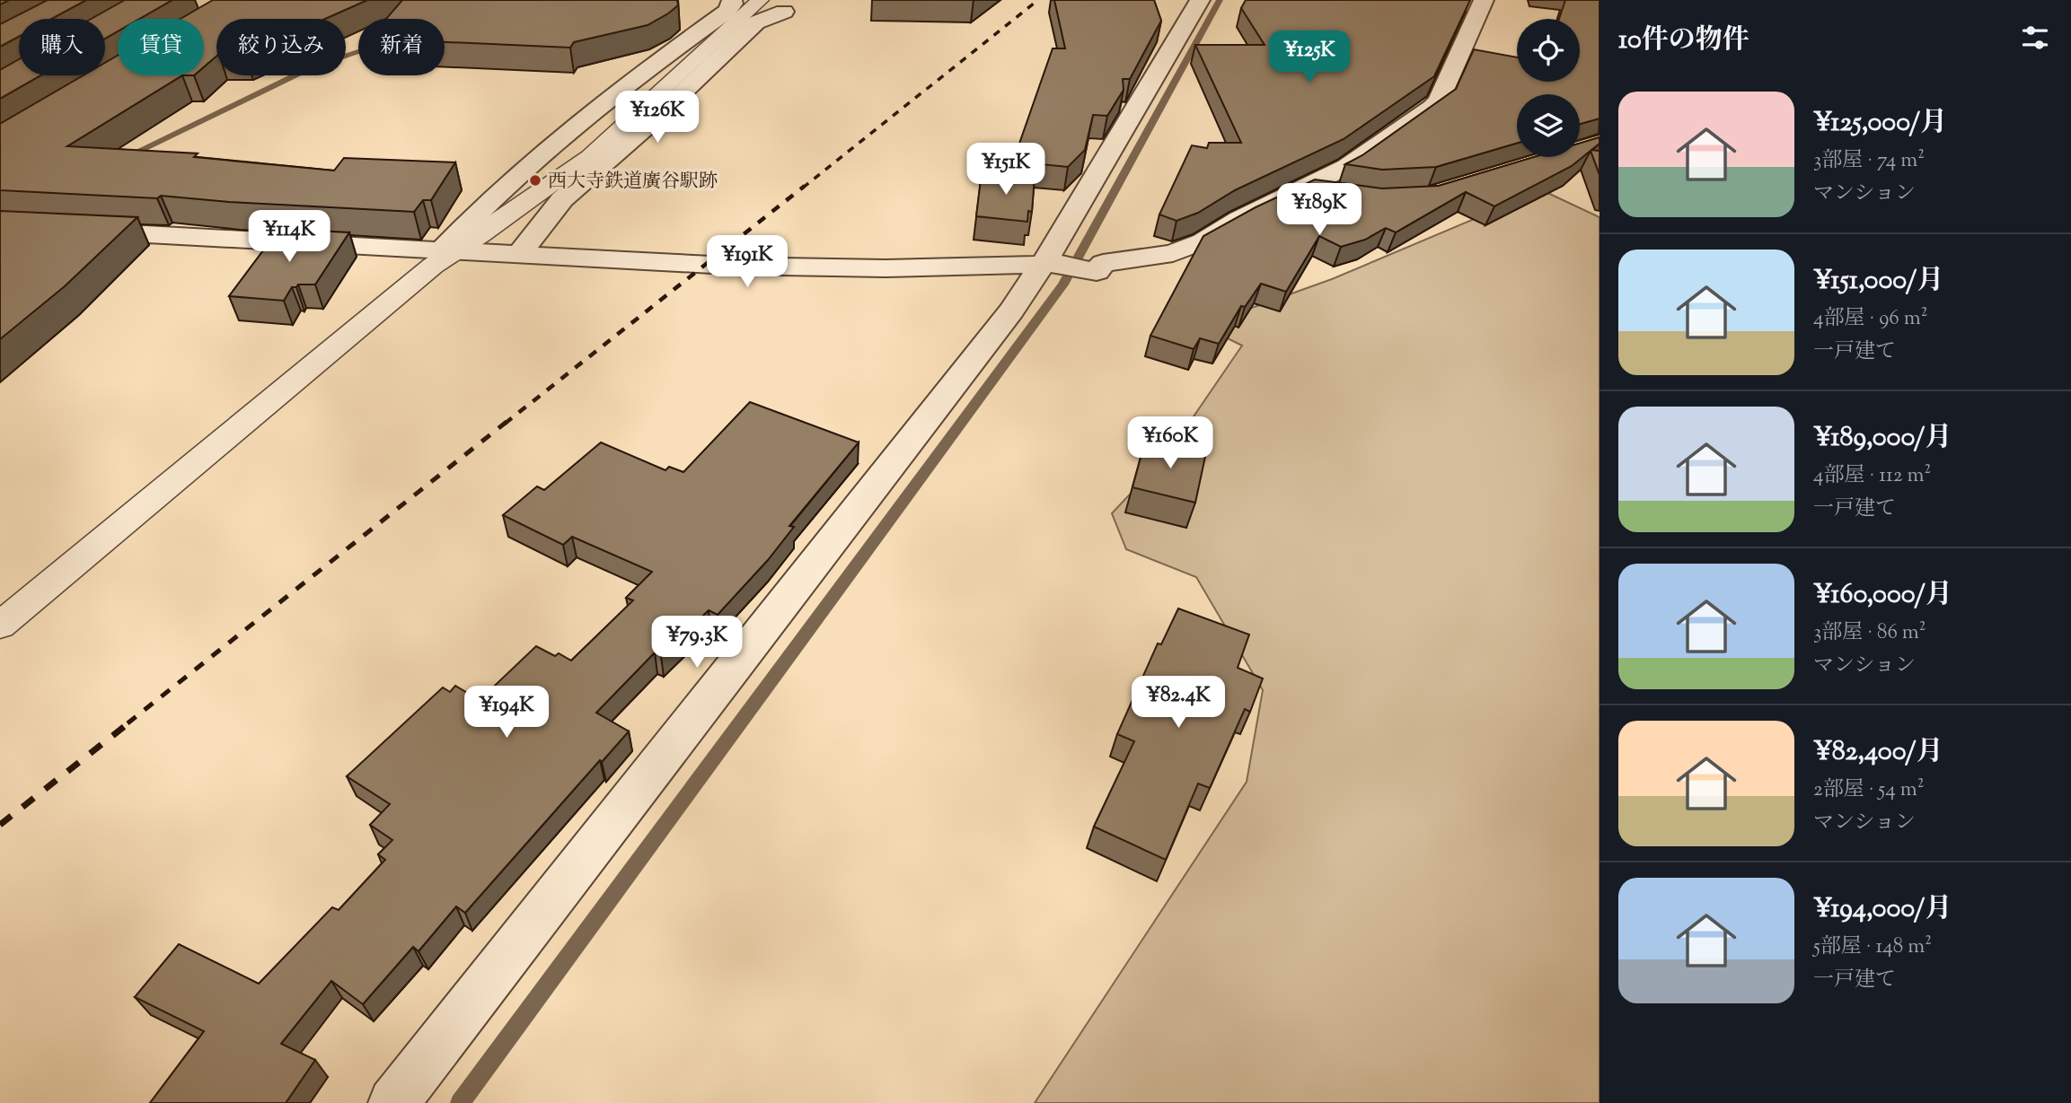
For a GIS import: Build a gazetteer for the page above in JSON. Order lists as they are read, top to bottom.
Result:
{
  "places": ["西大寺鉄道廣谷駅跡"],
  "page": {
    "heading": "10件の物件",
    "chip": [
      "購入",
      "賃貸",
      "絞り込み",
      "新着"
    ],
    "price": [
      "¥125K",
      "¥126K",
      "¥151K",
      "¥189K",
      "¥114K",
      "¥191K",
      "¥160K",
      "¥79.3K",
      "¥82.4K",
      "¥194K"
    ],
    "list": [
      {
        "name": "¥125,000/月",
        "note": "3部屋 · 74 m² · マンション"
      },
      {
        "name": "¥151,000/月",
        "note": "4部屋 · 96 m² · 一戸建て"
      },
      {
        "name": "¥189,000/月",
        "note": "4部屋 · 112 m² · 一戸建て"
      },
      {
        "name": "¥160,000/月",
        "note": "3部屋 · 86 m² · マンション"
      },
      {
        "name": "¥82,400/月",
        "note": "2部屋 · 54 m² · マンション"
      },
      {
        "name": "¥194,000/月",
        "note": "5部屋 · 148 m² · 一戸建て"
      }
    ]
  }
}
